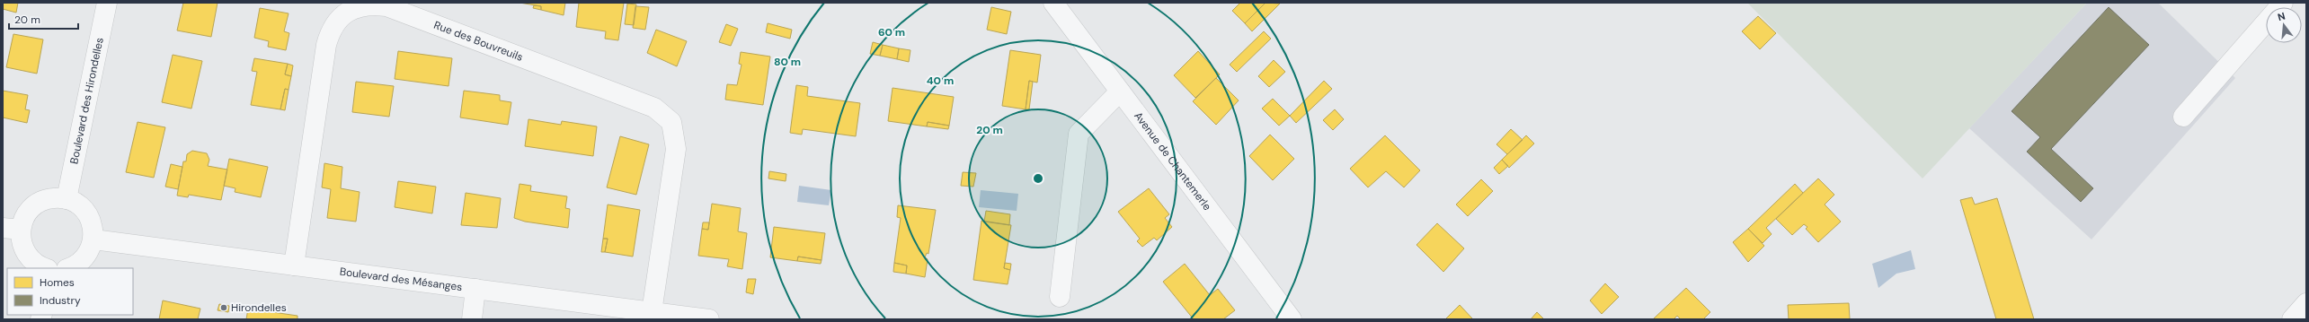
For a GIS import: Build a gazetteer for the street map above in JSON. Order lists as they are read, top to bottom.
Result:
{
  "streets": {
    "street": [
      "Rue des Bouvreuils",
      "Boulevard des Hirondelles",
      "Avenue de Chantemerle",
      "Boulevard des Mésanges"
    ]
  },
  "crossings": [
    ["Rue des Bouvreuils", "Boulevard des Mésanges"]
  ],
  "places": ["Hirondelles"],
  "legend": ["Homes", "Industry"],
  "scale_bar": "20 m",
  "north": "top",
  "rings": [
    "60 m",
    "80 m",
    "40 m",
    "20 m"
  ]
}
